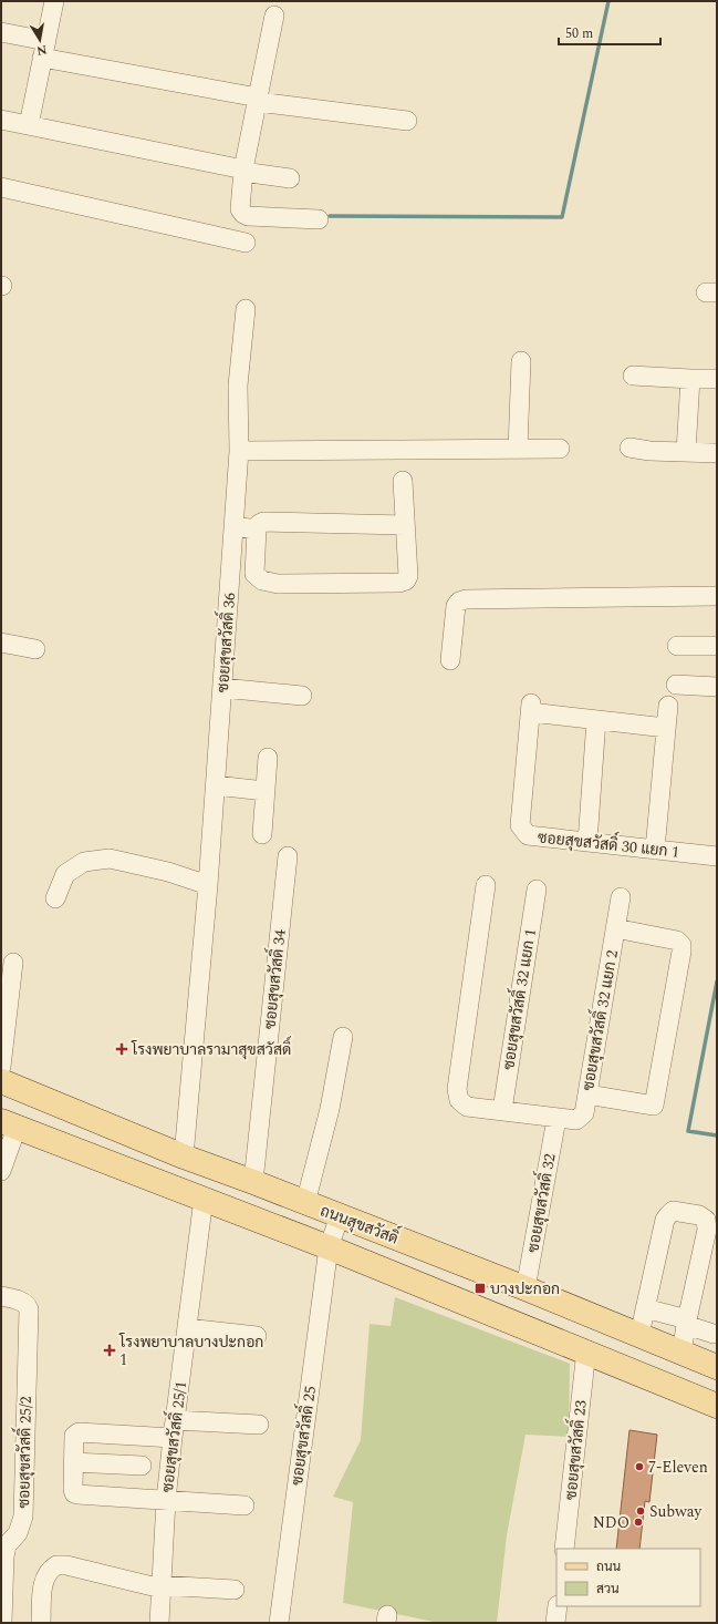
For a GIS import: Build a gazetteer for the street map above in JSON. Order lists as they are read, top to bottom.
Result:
{
  "streets": {
    "main road": ["ถนนสุขสวัสดิ์"],
    "street": [
      "ซอยสุขสวัสดิ์ 36",
      "ซอยสุขสวัสดิ์ 30 แยก 1",
      "ซอยสุขสวัสดิ์ 34",
      "ซอยสุขสวัสดิ์ 32 แยก 1",
      "ซอยสุขสวัสดิ์ 32 แยก 2",
      "ซอยสุขสวัสดิ์ 32",
      "ซอยสุขสวัสดิ์ 25",
      "ซอยสุขสวัสดิ์ 25/1",
      "ซอยสุขสวัสดิ์ 23",
      "ซอยสุขสวัสดิ์ 25/2"
    ]
  },
  "crossings": [
    ["ซอยสุขสวัสดิ์ 36", "ถนนสุขสวัสดิ์"],
    ["ซอยสุขสวัสดิ์ 34", "ถนนสุขสวัสดิ์"],
    ["ซอยสุขสวัสดิ์ 32 แยก 2", "ซอยสุขสวัสดิ์ 32"],
    ["ซอยสุขสวัสดิ์ 32", "ถนนสุขสวัสดิ์"],
    ["ถนนสุขสวัสดิ์", "ซอยสุขสวัสดิ์ 25"]
  ],
  "places": {
    "health": ["โรงพยาบาลรามาสุขสวัสดิ์", "โรงพยาบาลบางปะกอก 1"],
    "transit": ["บางปะกอก"],
    "other": ["7-Eleven", "Subway", "NDO"]
  },
  "legend": ["ถนน", "สวน"],
  "scale_bar": "50 m",
  "north": "bottom"
}
